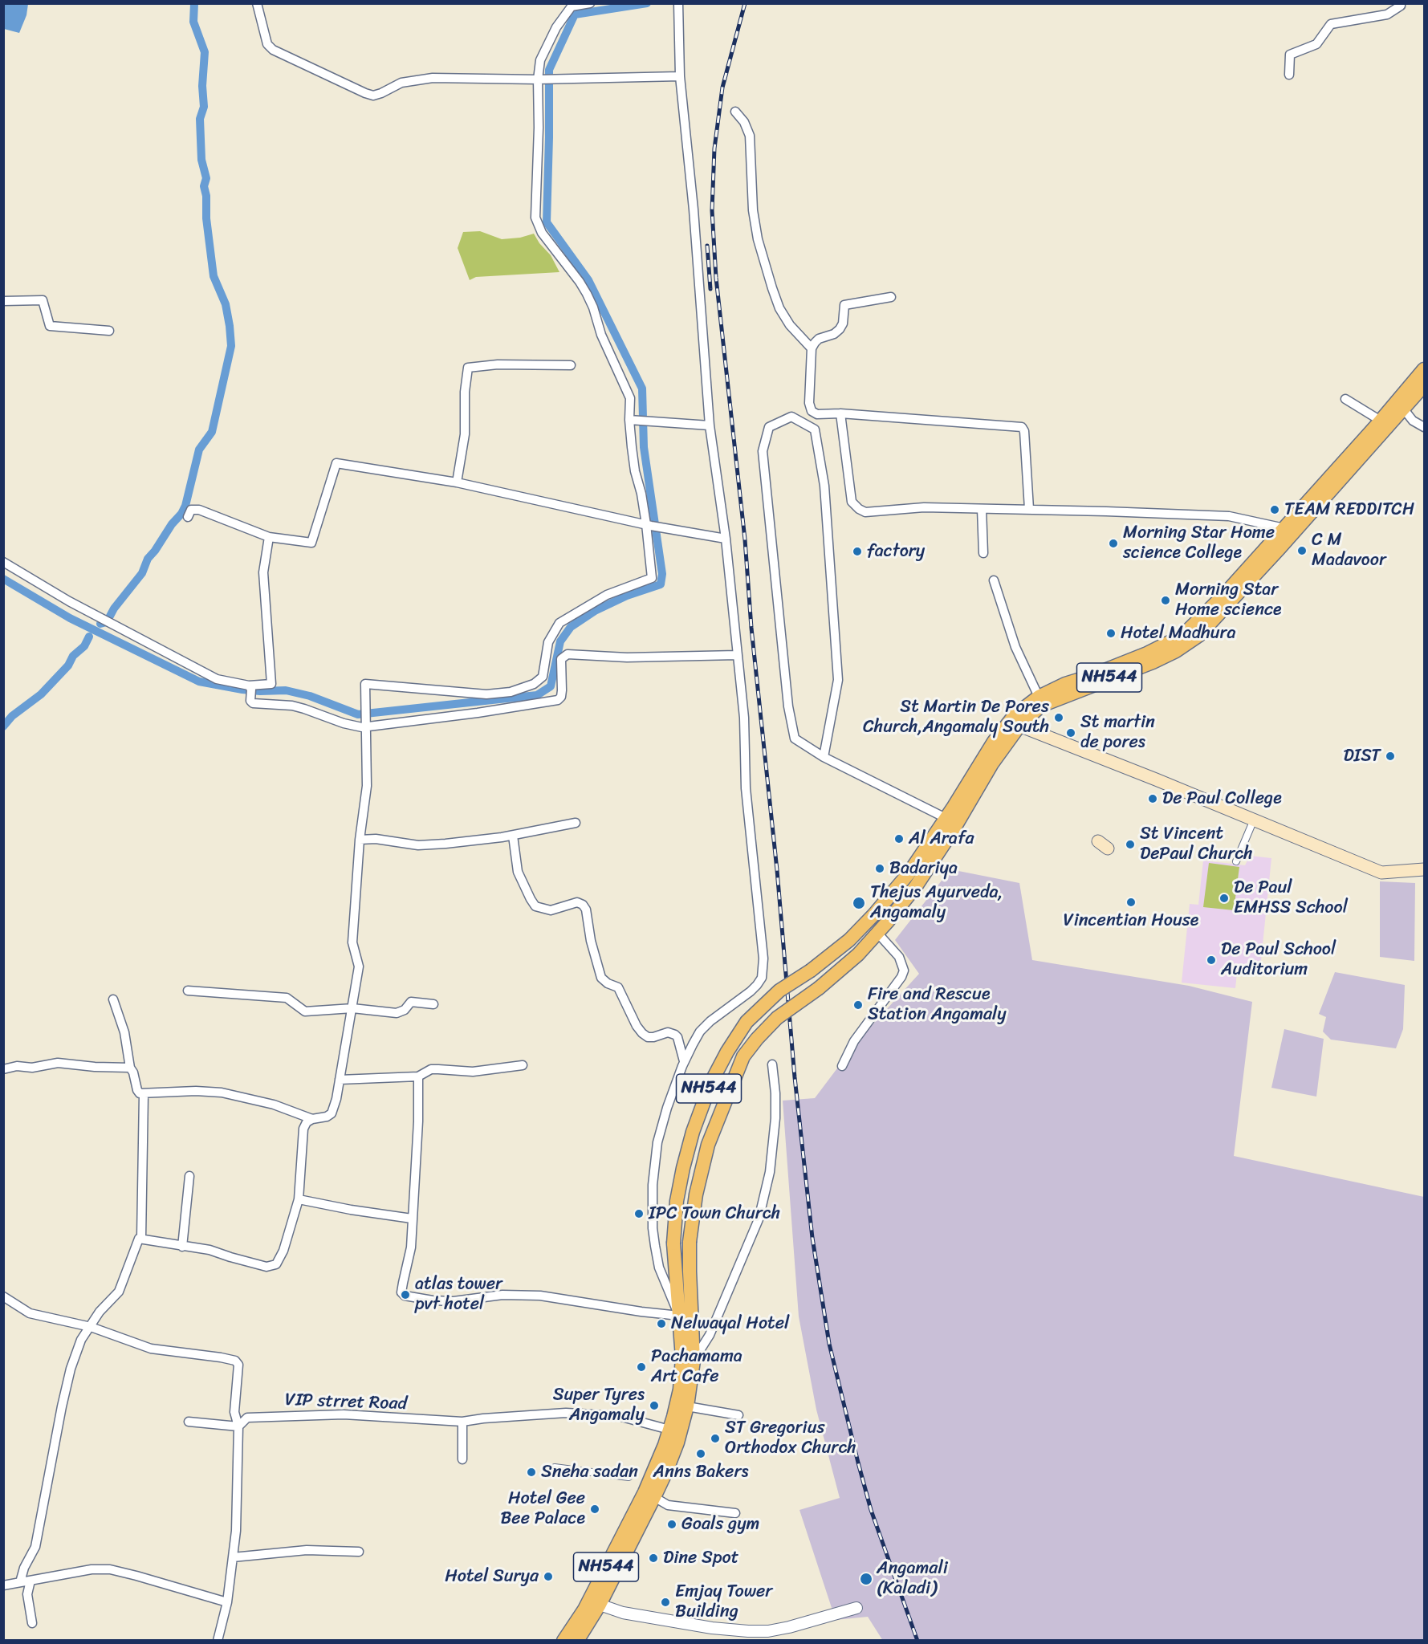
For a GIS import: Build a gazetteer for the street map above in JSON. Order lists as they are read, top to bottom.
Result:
{
  "streets": {
    "highway": ["NH544"],
    "street": ["VIP strret Road"]
  },
  "crossings": [
    ["NH544", "VIP strret Road"]
  ],
  "places": [
    "TEAM REDDITCH",
    "Morning Star Home science College",
    "C M Madavoor",
    "factory",
    "Morning Star Home science",
    "Hotel Madhura",
    "St Martin De Pores Church,Angamaly South",
    "St martin de pores",
    "DIST",
    "De Paul College",
    "Al Arafa",
    "St Vincent DePaul Church",
    "Badariya",
    "De Paul EMHSS School",
    "Vincentian House",
    "Thejus Ayurveda, Angamaly",
    "De Paul School Auditorium",
    "Fire and Rescue Station Angamaly",
    "IPC Town Church",
    "atlas tower pvt hotel",
    "Nelwayal Hotel",
    "Pachamama Art Cafe",
    "Super Tyres Angamaly",
    "ST Gregorius Orthodox Church",
    "Anns Bakers",
    "Sneha sadan",
    "Hotel Gee Bee Palace",
    "Goals gym",
    "Dine Spot",
    "Hotel Surya",
    "Angamali (Kaladi)",
    "Emjay Tower Building"
  ]
}
